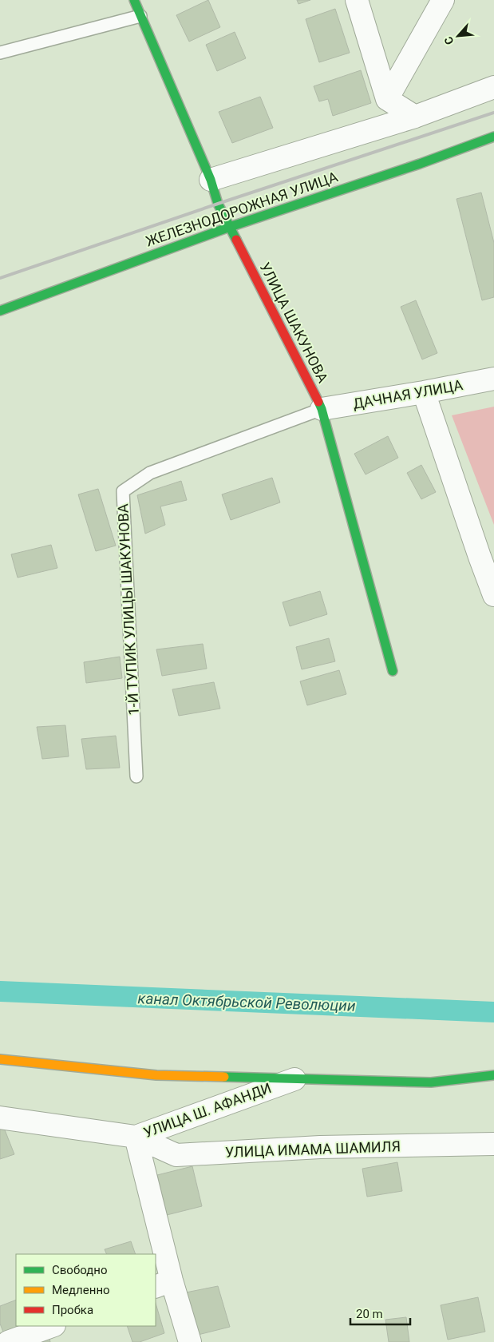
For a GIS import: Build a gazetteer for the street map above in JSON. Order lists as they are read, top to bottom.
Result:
{
  "streets": {
    "street": [
      "ЖЕЛЕЗНОДОРОЖНАЯ УЛИЦА",
      "УЛИЦА ШАКУНОВА",
      "ДАЧНАЯ УЛИЦА",
      "УЛИЦА Ш. АФАНДИ",
      "УЛИЦА ИМАМА ШАМИЛЯ"
    ],
    "lane": ["1-Й ТУПИК УЛИЦЫ ШАКУНОВА"]
  },
  "crossings": [
    ["ЖЕЛЕЗНОДОРОЖНАЯ УЛИЦА", "УЛИЦА ШАКУНОВА"],
    ["УЛИЦА ШАКУНОВА", "ДАЧНАЯ УЛИЦА"],
    ["УЛИЦА ШАКУНОВА", "1-Й ТУПИК УЛИЦЫ ШАКУНОВА"],
    ["ДАЧНАЯ УЛИЦА", "1-Й ТУПИК УЛИЦЫ ШАКУНОВА"],
    ["УЛИЦА Ш. АФАНДИ", "УЛИЦА ИМАМА ШАМИЛЯ"]
  ],
  "water": ["канал Октябрьской Революции"],
  "legend": ["Свободно", "Медленно", "Пробка"],
  "scale_bar": "20 m",
  "north": "bottom left"
}
